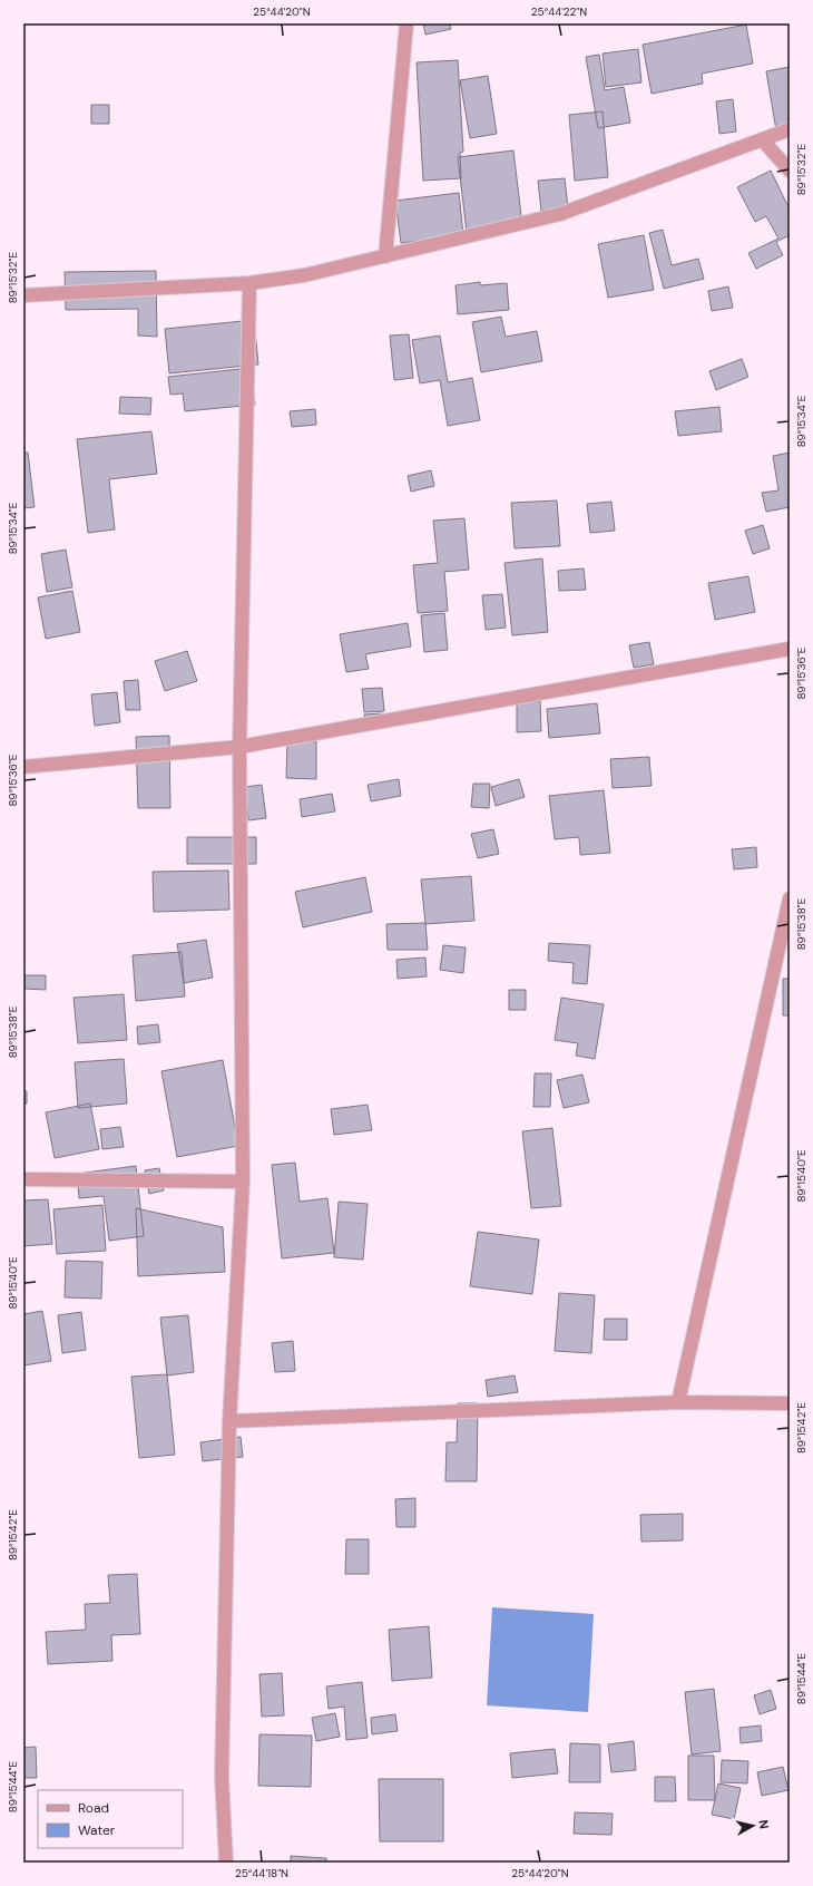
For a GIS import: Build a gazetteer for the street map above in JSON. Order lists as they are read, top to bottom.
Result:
{
  "legend": ["Road", "Water"],
  "north": "right",
  "coordinates": [
    "25°44'20\"N",
    "25°44'22\"N",
    "89°15'32\"E",
    "89°15'34\"E",
    "89°15'36\"E",
    "89°15'38\"E",
    "89°15'40\"E",
    "89°15'42\"E",
    "89°15'44\"E",
    "25°44'18\"N"
  ]
}
